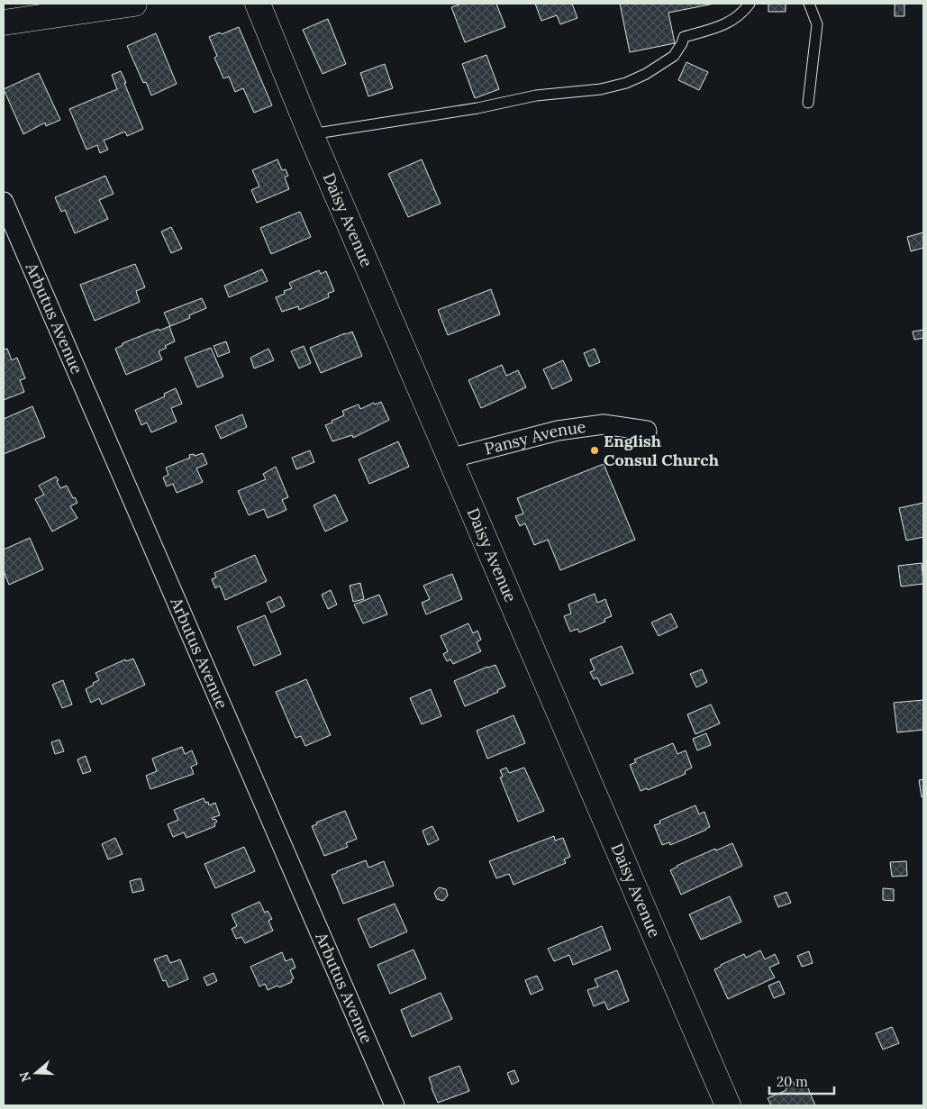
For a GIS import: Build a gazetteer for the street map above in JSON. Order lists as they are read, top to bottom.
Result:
{
  "streets": {
    "street": ["Daisy Avenue", "Arbutus Avenue", "Pansy Avenue"]
  },
  "crossings": [
    ["Daisy Avenue", "Pansy Avenue"]
  ],
  "places": ["English Consul Church"],
  "scale_bar": "20 m",
  "north": "left"
}
